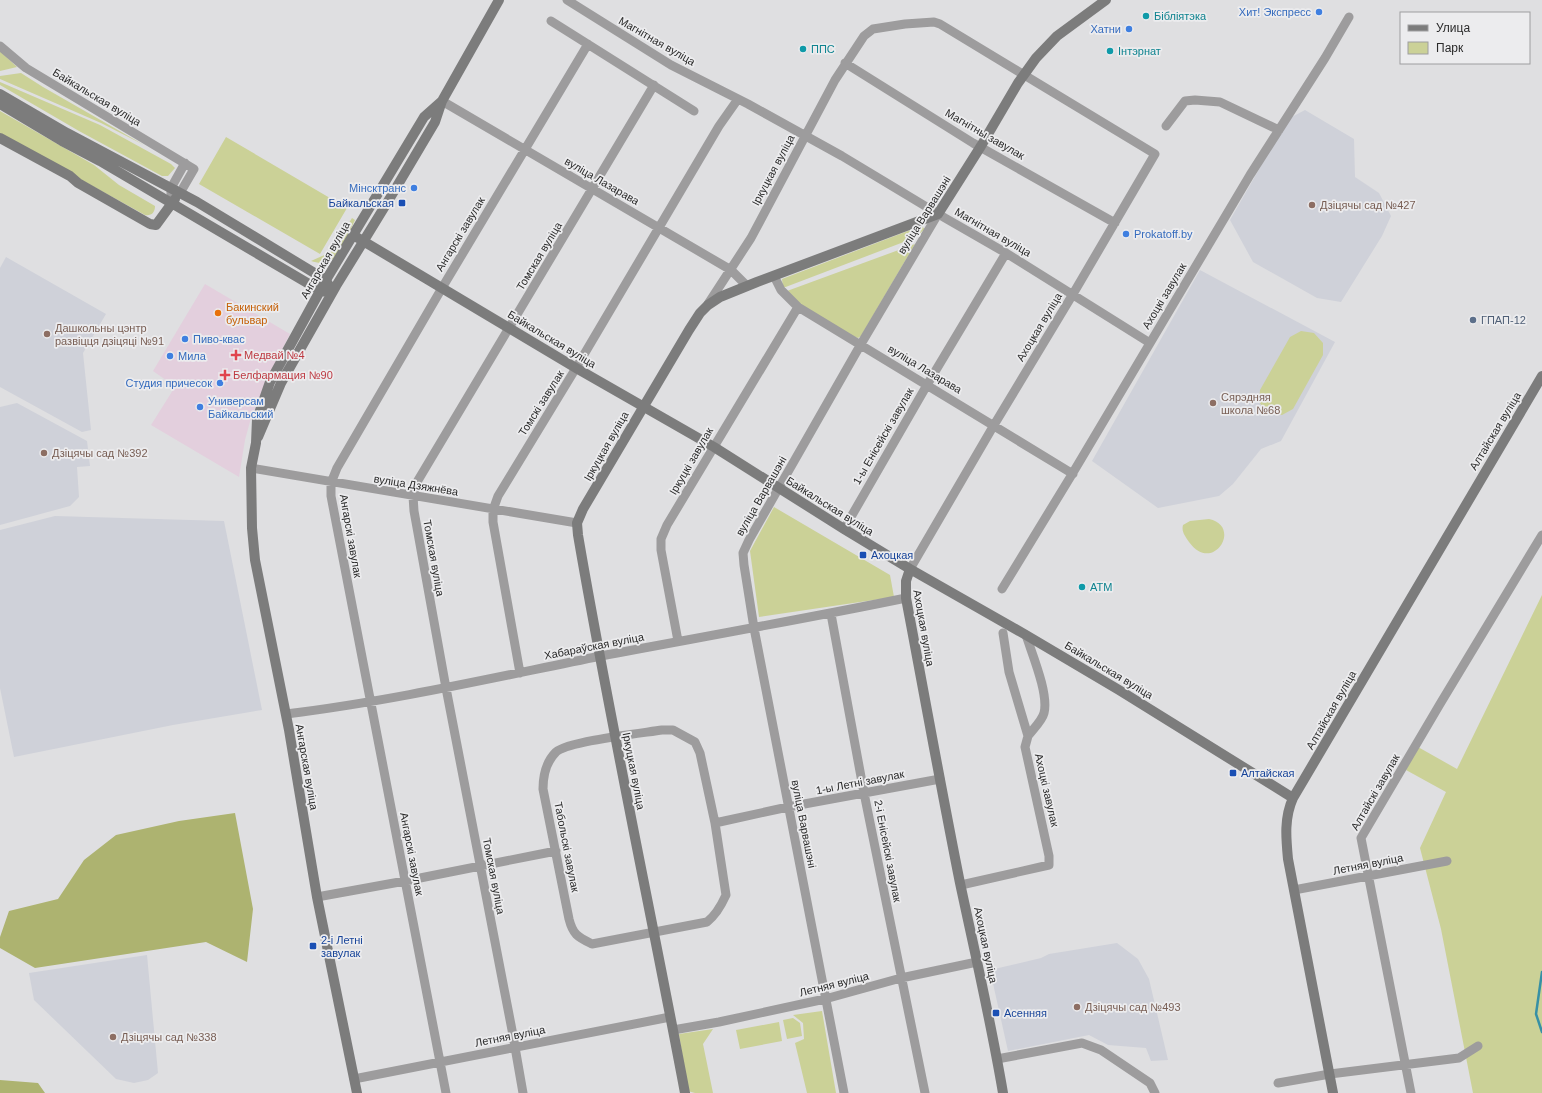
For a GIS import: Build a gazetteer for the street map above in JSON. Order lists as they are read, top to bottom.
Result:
{
  "streets": {
    "main road": [
      "Байкальская вуліца",
      "Іркуцкая вуліца",
      "вуліца Варвашэні",
      "Ангарская вуліца",
      "Ахоцкая вуліца",
      "Алтайская вуліца"
    ],
    "street": [
      "Магнітная вуліца",
      "Магнітны завулак",
      "вуліца Лазарава",
      "Ангарскі завулак",
      "Томская вуліца",
      "Ахоцкі завулак",
      "Томскі завулак",
      "1-ы Енісейскі завулак",
      "Іркуцкі завулак",
      "вуліца Дзяжнёва",
      "Хабараўская вуліца",
      "1-ы Летні завулак",
      "Алтайскі завулак",
      "Табольскі завулак",
      "2-і Енісейскі завулак",
      "Летняя вуліца"
    ]
  },
  "crossings": [
    ["Магнітная вуліца", "Іркуцкая вуліца"],
    ["Магнітная вуліца", "вуліца Варвашэні"],
    ["Магнітная вуліца", "Ахоцкі завулак"],
    ["Магнітная вуліца", "Ахоцкая вуліца"],
    ["Магнітная вуліца", "Томскі завулак"],
    ["Магнітная вуліца", "1-ы Енісейскі завулак"],
    ["Байкальская вуліца", "Іркуцкая вуліца"],
    ["Байкальская вуліца", "вуліца Варвашэні"],
    ["Байкальская вуліца", "Ангарскі завулак"],
    ["Байкальская вуліца", "Томская вуліца"],
    ["Байкальская вуліца", "Ангарская вуліца"],
    ["Байкальская вуліца", "Ахоцкая вуліца"],
    ["Байкальская вуліца", "Томскі завулак"],
    ["Байкальская вуліца", "Алтайская вуліца"],
    ["Байкальская вуліца", "1-ы Енісейскі завулак"],
    ["Байкальская вуліца", "Іркуцкі завулак"],
    ["Магнітны завулак", "Іркуцкая вуліца"],
    ["Магнітны завулак", "вуліца Варвашэні"],
    ["Магнітны завулак", "Ахоцкая вуліца"],
    ["Іркуцкая вуліца", "вуліца Лазарава"],
    ["Іркуцкая вуліца", "вуліца Варвашэні"],
    ["Іркуцкая вуліца", "Ахоцкая вуліца"],
    ["Іркуцкая вуліца", "вуліца Дзяжнёва"],
    ["Іркуцкая вуліца", "Хабараўская вуліца"],
    ["Іркуцкая вуліца", "Табольскі завулак"],
    ["Іркуцкая вуліца", "Летняя вуліца"],
    ["вуліца Лазарава", "вуліца Варвашэні"],
    ["вуліца Лазарава", "Ангарскі завулак"],
    ["вуліца Лазарава", "Томская вуліца"],
    ["вуліца Лазарава", "Ангарская вуліца"],
    ["вуліца Лазарава", "Ахоцкі завулак"],
    ["вуліца Лазарава", "Ахоцкая вуліца"],
    ["вуліца Лазарава", "Томскі завулак"],
    ["вуліца Лазарава", "1-ы Енісейскі завулак"],
    ["вуліца Лазарава", "Іркуцкі завулак"],
    ["вуліца Варвашэні", "Ахоцкая вуліца"],
    ["вуліца Варвашэні", "Хабараўская вуліца"],
    ["вуліца Варвашэні", "1-ы Летні завулак"],
    ["вуліца Варвашэні", "Летняя вуліца"],
    ["Ангарскі завулак", "вуліца Дзяжнёва"],
    ["Ангарскі завулак", "Хабараўская вуліца"],
    ["Ангарскі завулак", "Летняя вуліца"],
    ["Томская вуліца", "вуліца Дзяжнёва"],
    ["Томская вуліца", "Хабараўская вуліца"],
    ["Томская вуліца", "Летняя вуліца"],
    ["Ангарская вуліца", "вуліца Дзяжнёва"],
    ["Ангарская вуліца", "Хабараўская вуліца"],
    ["Ангарская вуліца", "Летняя вуліца"],
    ["Ахоцкі завулак", "Ахоцкая вуліца"],
    ["Ахоцкая вуліца", "Хабараўская вуліца"],
    ["Ахоцкая вуліца", "1-ы Летні завулак"],
    ["Ахоцкая вуліца", "Летняя вуліца"],
    ["Томскі завулак", "вуліца Дзяжнёва"],
    ["Томскі завулак", "Хабараўская вуліца"],
    ["Алтайская вуліца", "Летняя вуліца"],
    ["Іркуцкі завулак", "Хабараўская вуліца"],
    ["Хабараўская вуліца", "2-і Енісейскі завулак"],
    ["1-ы Летні завулак", "Табольскі завулак"],
    ["1-ы Летні завулак", "2-і Енісейскі завулак"],
    ["Алтайскі завулак", "Летняя вуліца"],
    ["2-і Енісейскі завулак", "Летняя вуліца"]
  ],
  "places": {
    "other": [
      "Хит! Экспресс",
      "Бібліятэка",
      "Хатни",
      "ППС",
      "Інтэрнат",
      "Мінсктранс",
      "Дзіцячы сад №427",
      "Prokatoff.by",
      "Бакинский бульвар",
      "ГПАП-12",
      "Дашкольны цэнтр развіцця дзіцяці №91",
      "Пиво-квас",
      "Мила",
      "Студия причесок",
      "Сярэдняя школа №68",
      "Универсам Байкальский",
      "Дзіцячы сад №392",
      "АТМ",
      "Дзіцячы сад №493",
      "Дзіцячы сад №338"
    ],
    "transit": [
      "Байкальская",
      "Ахоцкая",
      "Алтайская",
      "2-і Летні завулак",
      "Асенняя"
    ],
    "health": ["Медвай №4", "Белфармация №90"]
  },
  "legend": ["Улица", "Парк"]
}
